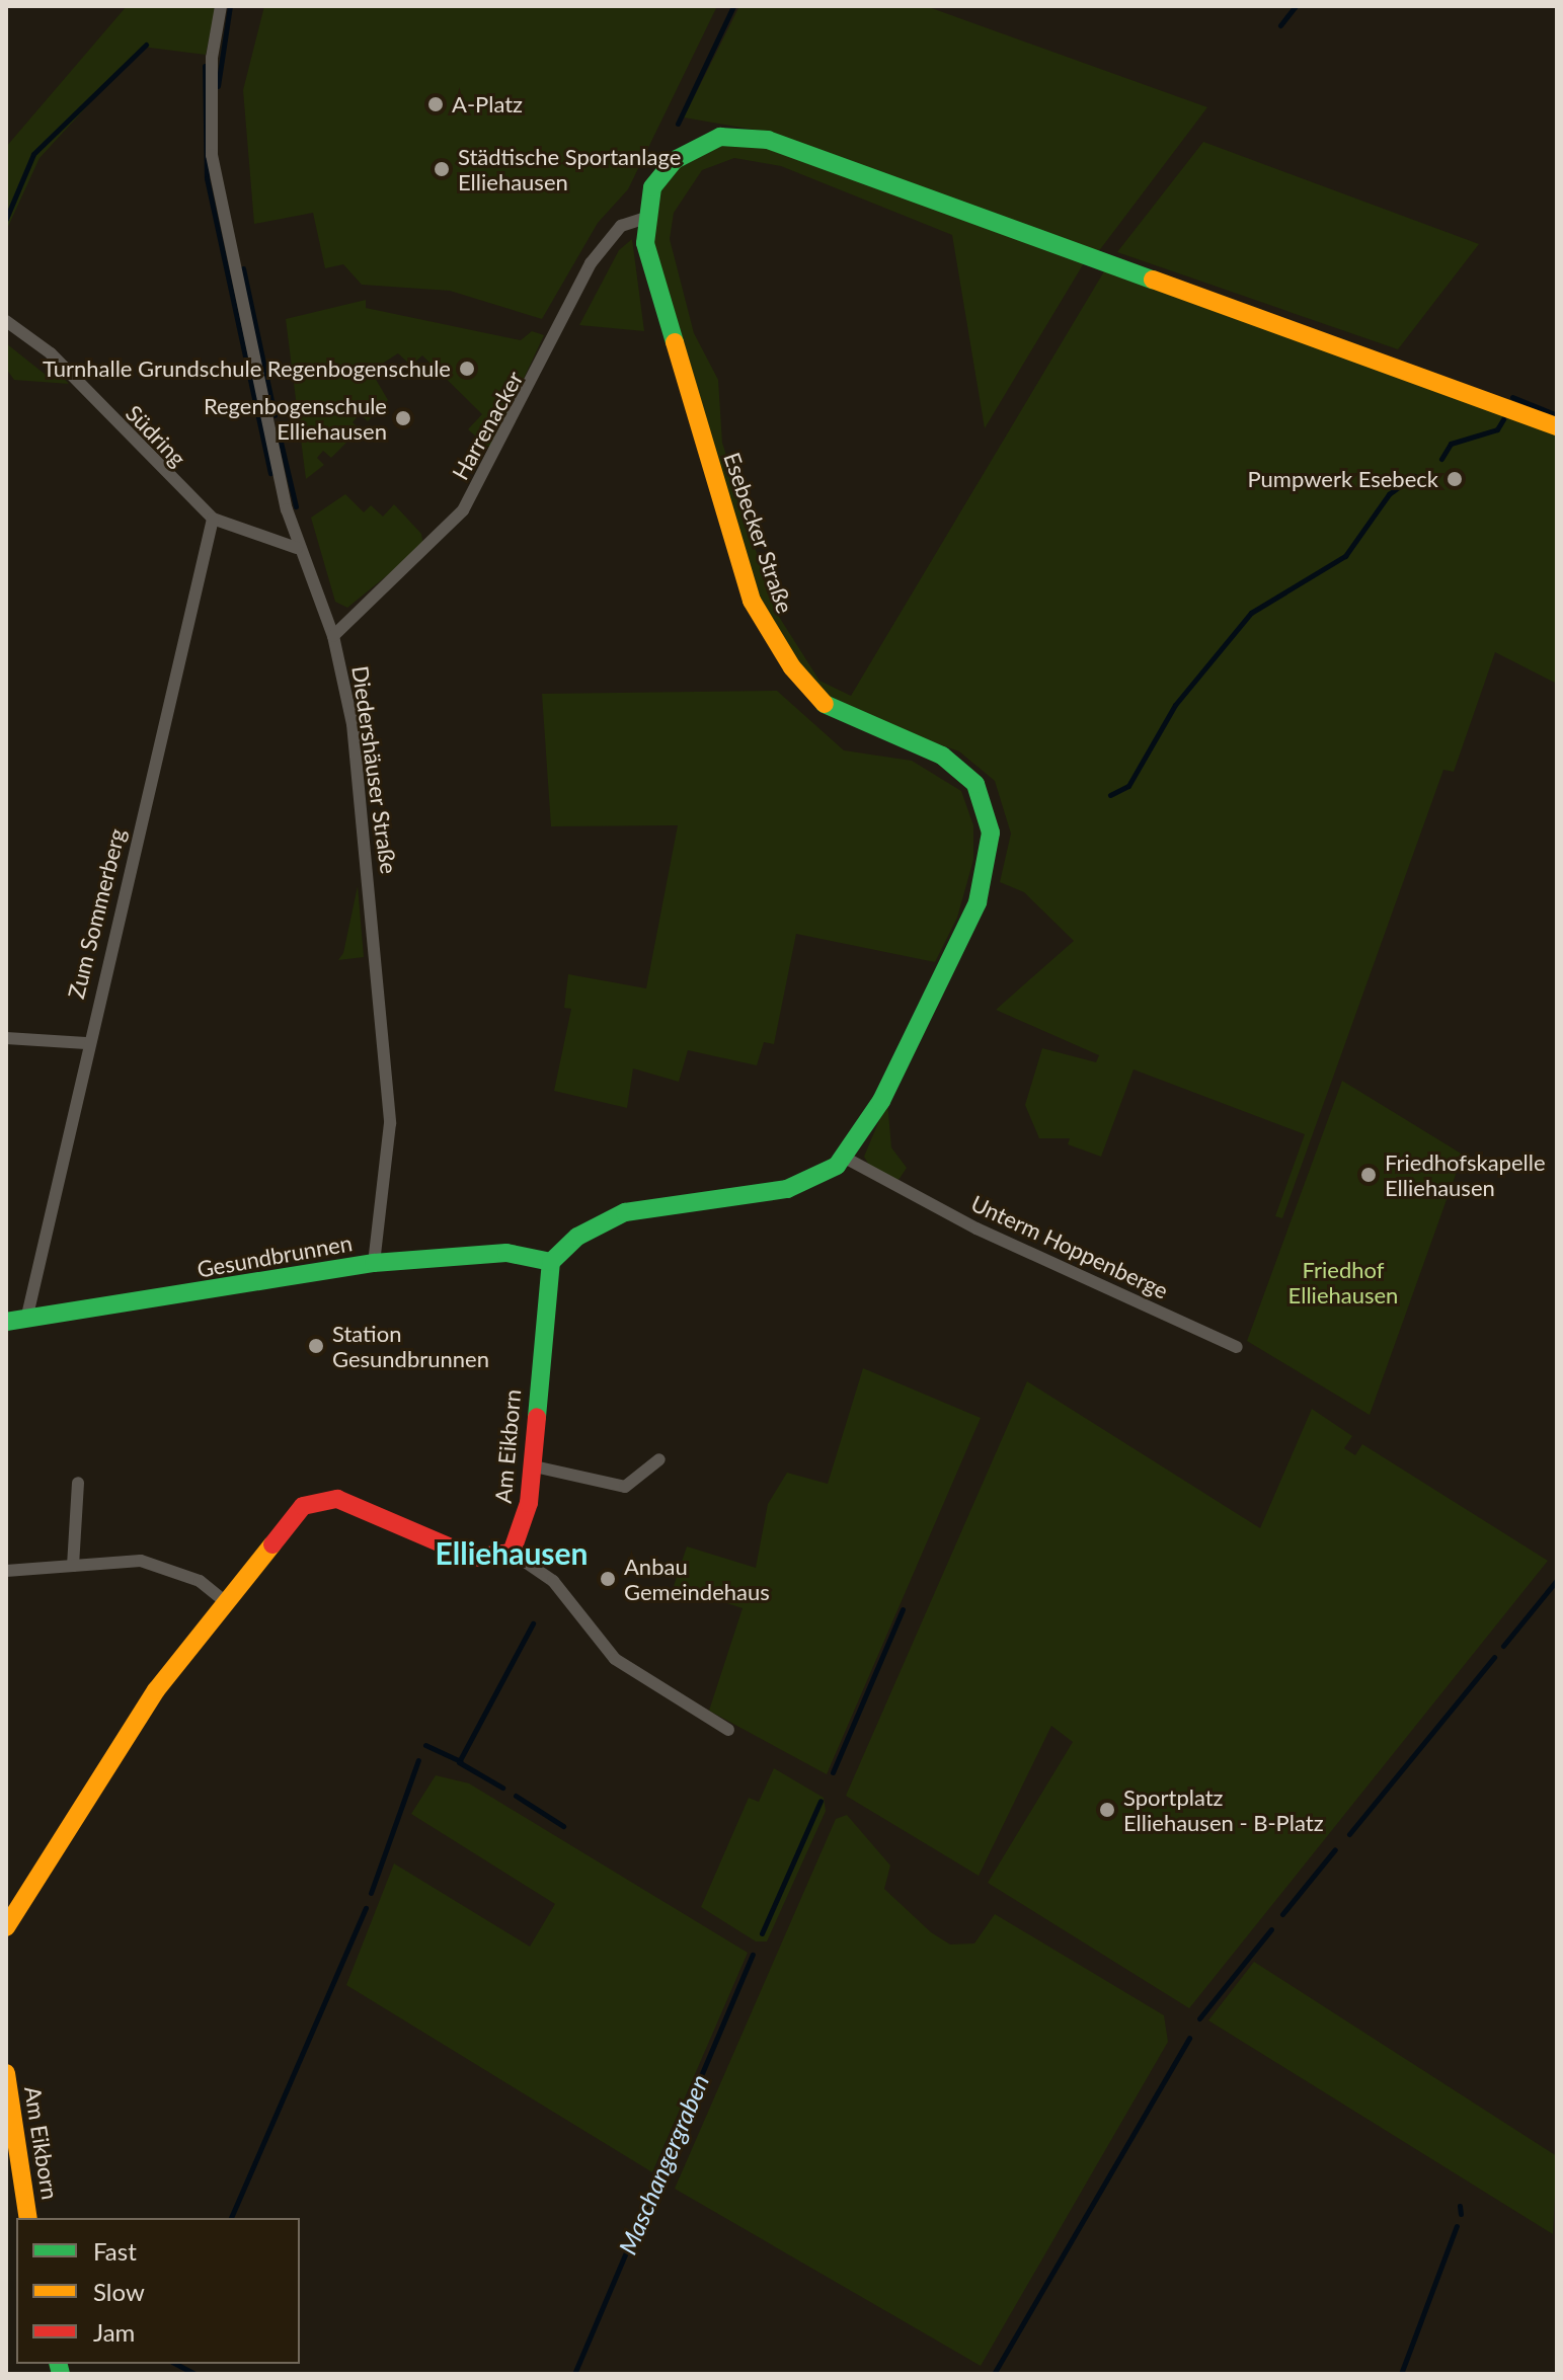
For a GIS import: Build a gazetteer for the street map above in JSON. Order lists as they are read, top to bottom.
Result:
{
  "streets": {
    "street": [
      "Harrenacker",
      "Südring",
      "Esebecker Straße",
      "Diedershäuser Straße",
      "Zum Sommerberg",
      "Unterm Hoppenberge",
      "Gesundbrunnen",
      "Am Eikborn"
    ]
  },
  "crossings": [
    ["Harrenacker", "Esebecker Straße"],
    ["Harrenacker", "Diedershäuser Straße"],
    ["Südring", "Diedershäuser Straße"],
    ["Südring", "Zum Sommerberg"],
    ["Esebecker Straße", "Unterm Hoppenberge"],
    ["Diedershäuser Straße", "Gesundbrunnen"],
    ["Zum Sommerberg", "Gesundbrunnen"],
    ["Gesundbrunnen", "Am Eikborn"]
  ],
  "districts": ["Elliehausen"],
  "water": ["Maschangergraben"],
  "parks": ["Friedhof Elliehausen"],
  "places": [
    "A-Platz",
    "Städtische Sportanlage Elliehausen",
    "Turnhalle Grundschule Regenbogenschule",
    "Regenbogenschule Elliehausen",
    "Pumpwerk Esebeck",
    "Friedhofskapelle Elliehausen",
    "Station Gesundbrunnen",
    "Anbau Gemeindehaus",
    "Sportplatz Elliehausen - B-Platz"
  ],
  "legend": ["Fast", "Slow", "Jam"]
}
